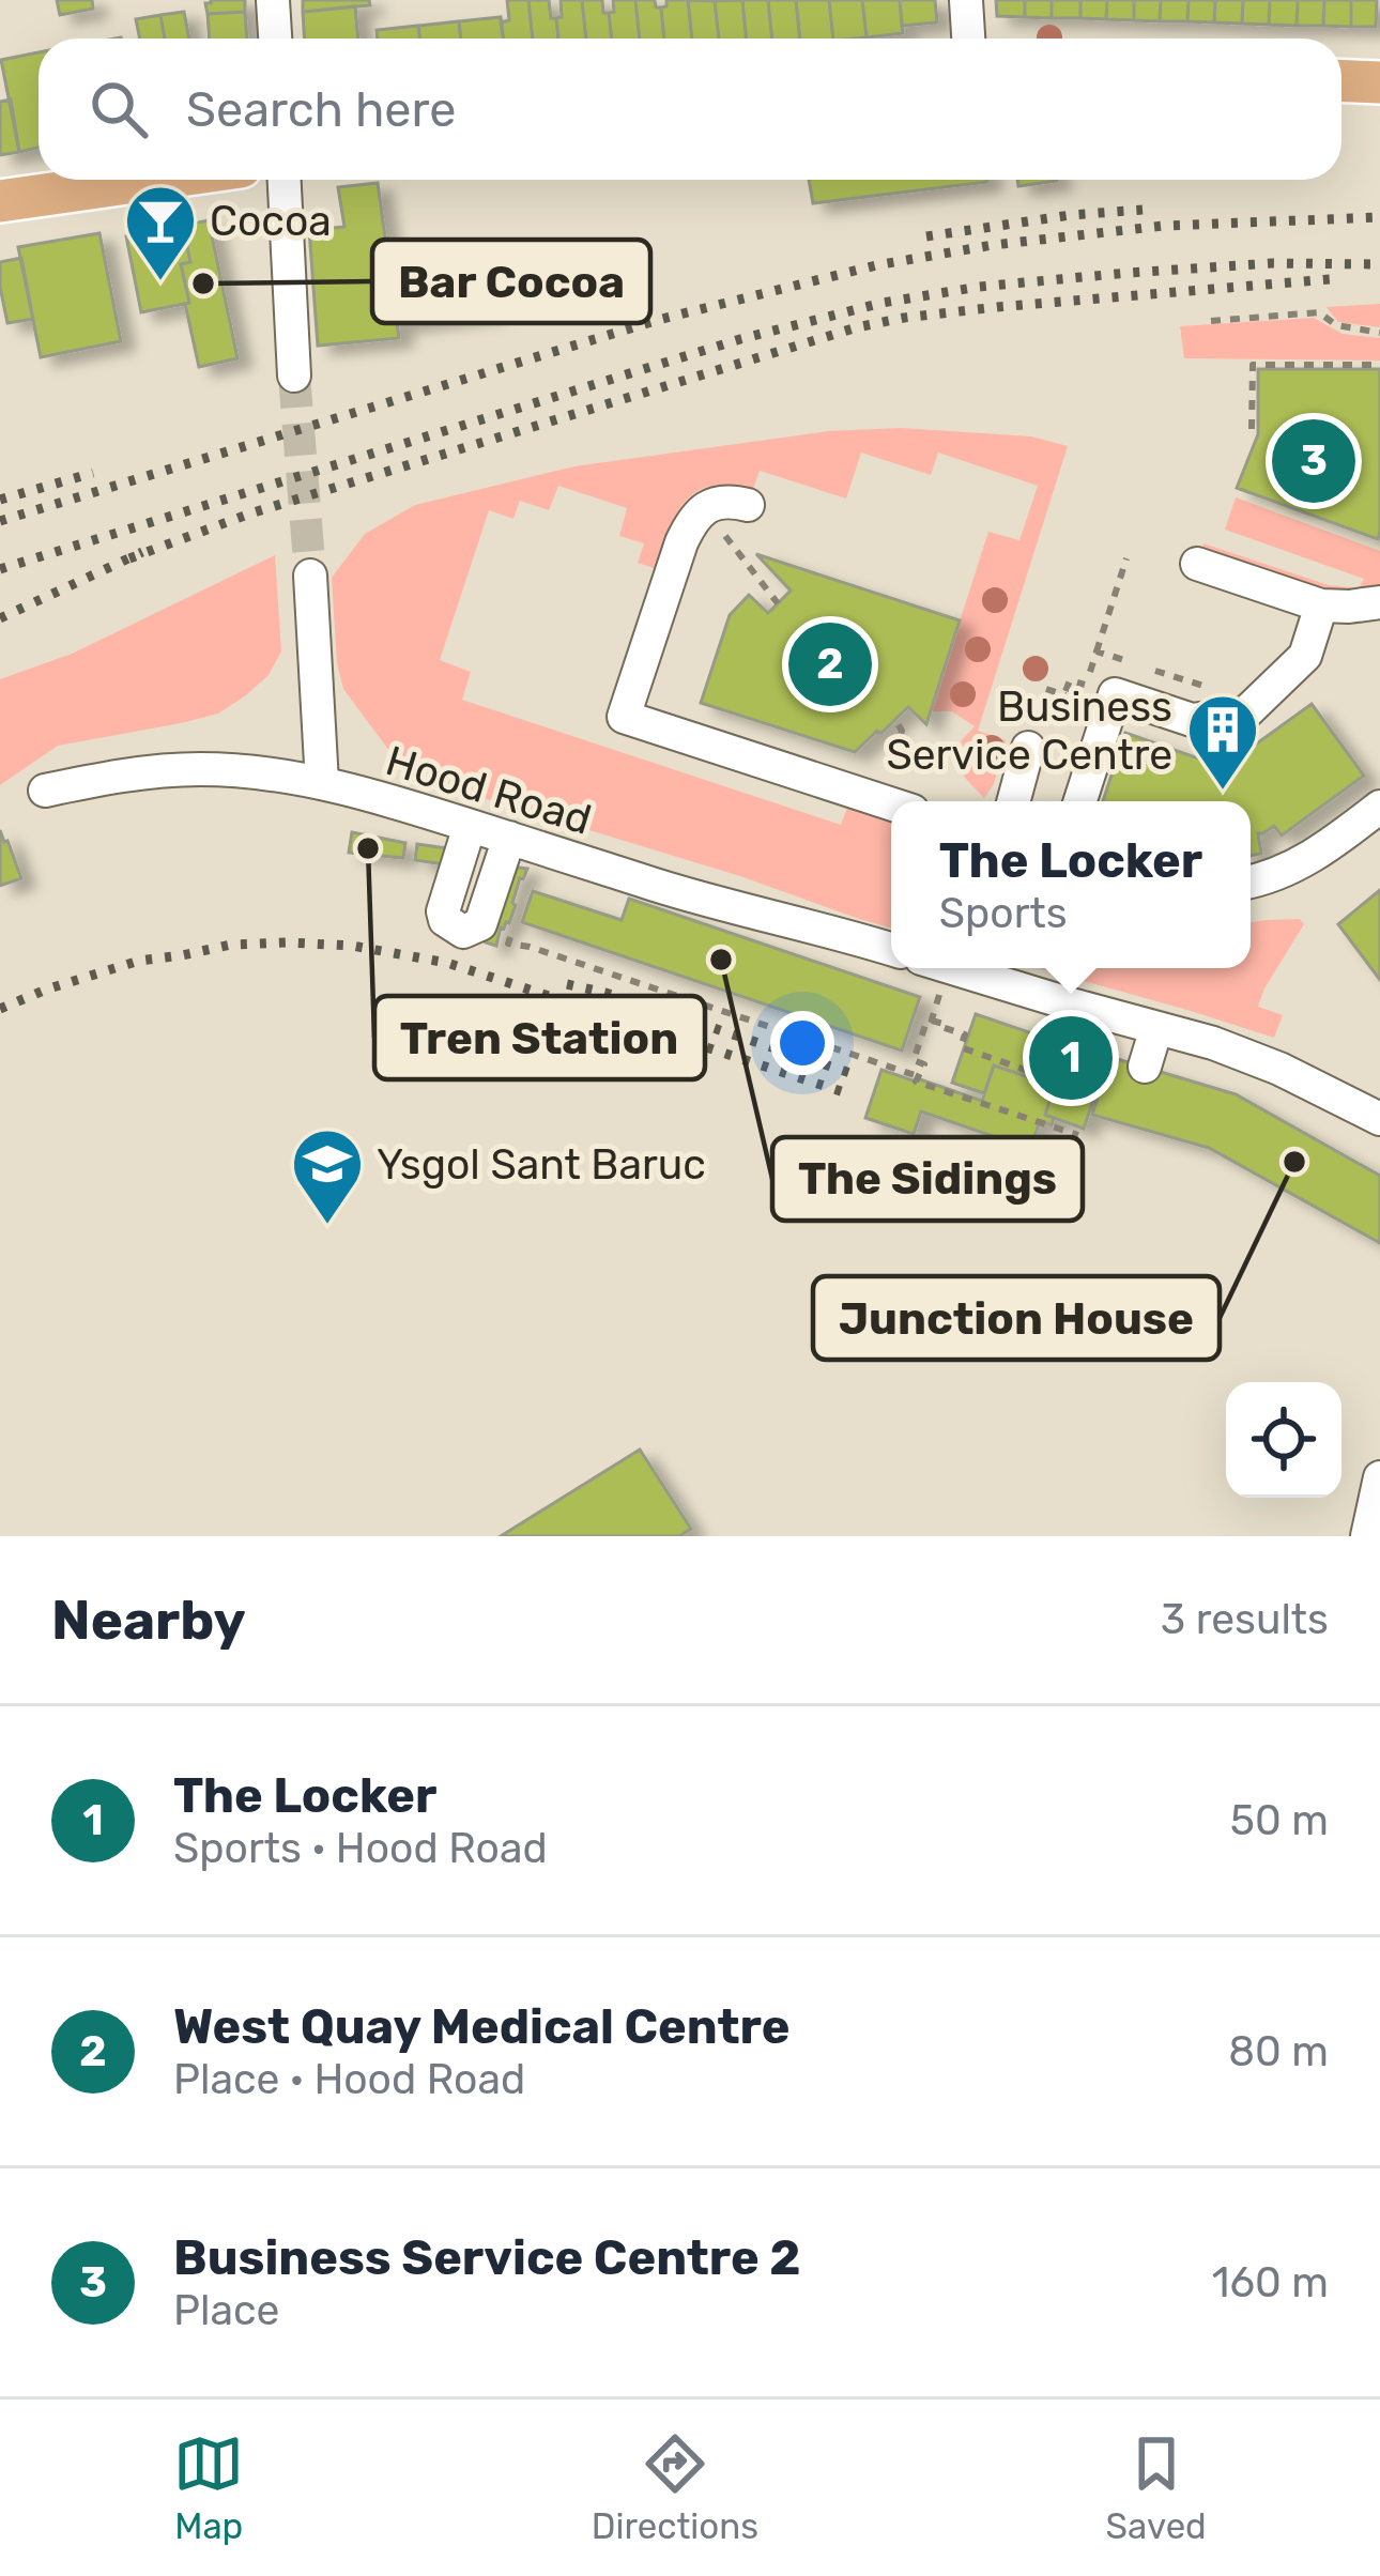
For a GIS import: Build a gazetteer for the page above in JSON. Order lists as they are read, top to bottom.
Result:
{
  "streets": {
    "street": ["Hood Road"]
  },
  "places": {
    "bar": ["Cocoa"],
    "other": [
      "Bar Cocoa",
      "Tren Station",
      "The Sidings",
      "Junction House"
    ],
    "building": ["Business Service Centre"],
    "school or university": ["Ysgol Sant Baruc"]
  },
  "page": {
    "search": "Search here",
    "pins": ["3", "2", "1"],
    "popup": ["The Locker", "Sports"],
    "heading": ["Nearby", "3 results"],
    "list": [
      {
        "mark": "1",
        "name": "The Locker",
        "note": "Sports · Hood Road",
        "value": "50 m"
      },
      {
        "mark": "2",
        "name": "West Quay Medical Centre",
        "note": "Place · Hood Road",
        "value": "80 m"
      },
      {
        "mark": "3",
        "name": "Business Service Centre 2",
        "note": "Place",
        "value": "160 m"
      }
    ],
    "nav": ["Map", "Directions", "Saved"]
  }
}
